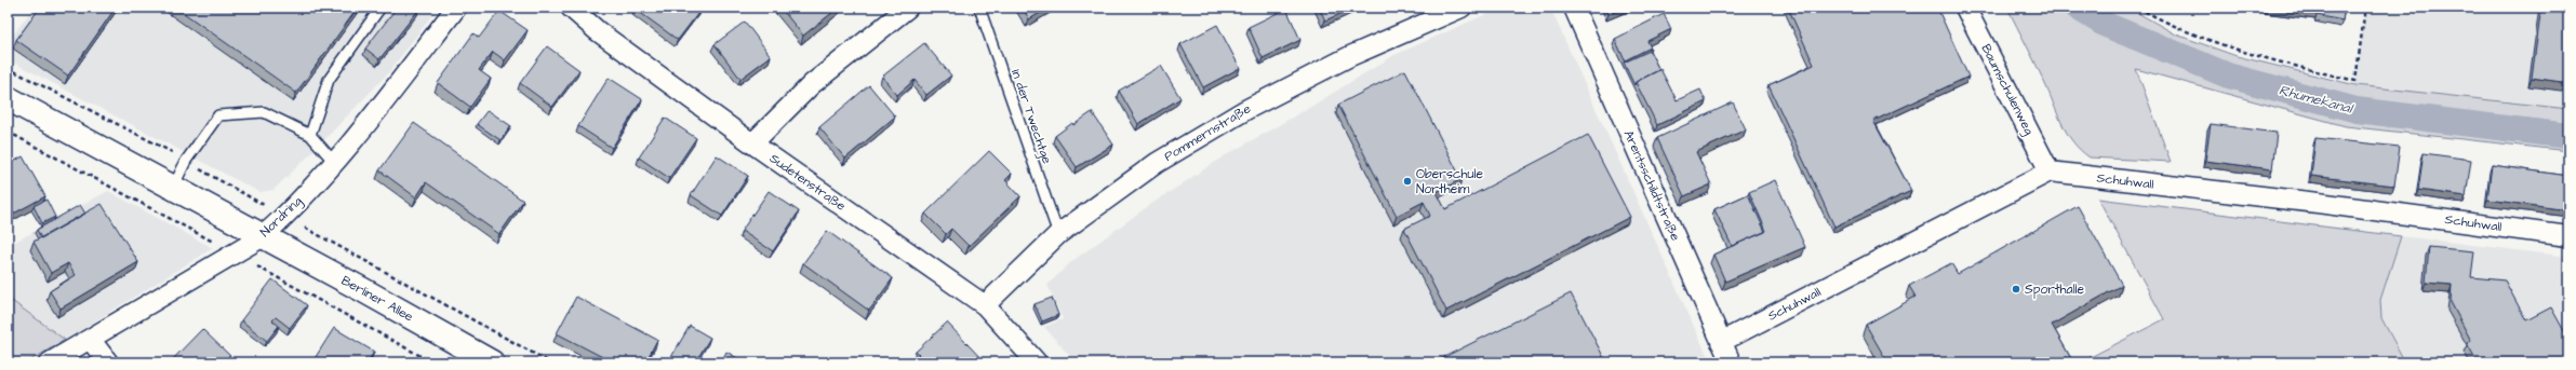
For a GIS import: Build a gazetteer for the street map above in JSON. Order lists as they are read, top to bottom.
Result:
{
  "streets": {
    "main road": ["Berliner Allee"],
    "street": [
      "Baumschulenweg",
      "Pommernstraße",
      "Schuhwall",
      "Sudetenstraße",
      "Arentsschildtstraße",
      "Nordring"
    ],
    "lane": ["In der Twechtge"]
  },
  "crossings": [
    ["Baumschulenweg", "Schuhwall"],
    ["In der Twechtge", "Pommernstraße"],
    ["Pommernstraße", "Sudetenstraße"],
    ["Schuhwall", "Arentsschildtstraße"],
    ["Nordring", "Berliner Allee"]
  ],
  "water": ["Rhumekanal"],
  "places": ["Oberschule Northeim", "Sporthalle"]
}
